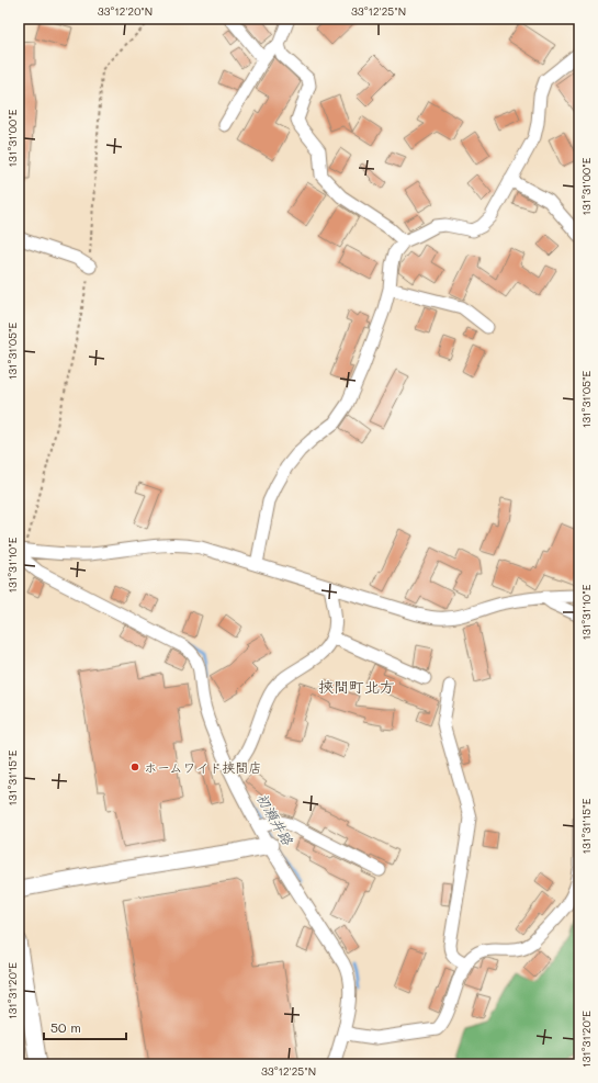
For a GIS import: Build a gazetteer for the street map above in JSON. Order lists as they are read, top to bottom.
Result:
{
  "districts": ["挾間町北方"],
  "water": ["初瀬井路"],
  "places": ["ホームワイド挟間店"],
  "scale_bar": "50 m",
  "coordinates": [
    "33°12'20\"N",
    "33°12'25\"N",
    "131°31'00\"E",
    "131°31'05\"E",
    "131°31'10\"E",
    "131°31'15\"E",
    "131°31'20\"E"
  ]
}
